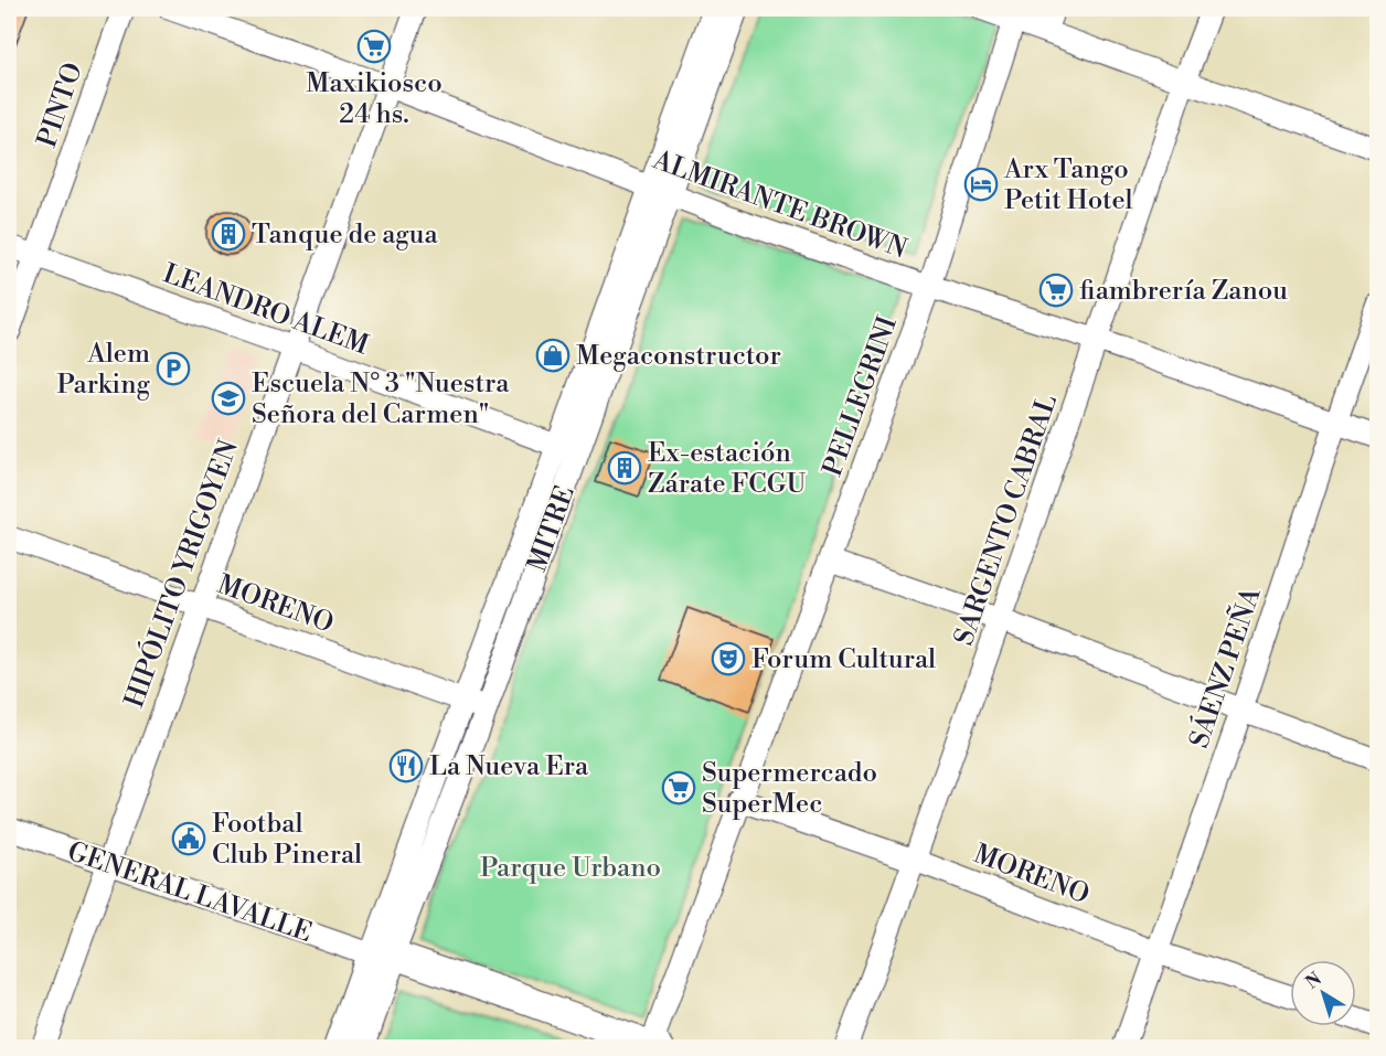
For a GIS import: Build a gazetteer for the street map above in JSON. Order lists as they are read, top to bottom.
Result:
{
  "streets": {
    "main road": ["MITRE", "GENERAL LAVALLE"],
    "street": [
      "PINTO",
      "ALMIRANTE BROWN",
      "LEANDRO ALEM",
      "PELLEGRINI",
      "SARGENTO CABRAL",
      "HIPÓLITO YRIGOYEN",
      "MORENO",
      "SÁENZ PEÑA"
    ]
  },
  "crossings": [
    ["PINTO", "LEANDRO ALEM"],
    ["ALMIRANTE BROWN", "PELLEGRINI"],
    ["ALMIRANTE BROWN", "SARGENTO CABRAL"],
    ["ALMIRANTE BROWN", "MITRE"],
    ["ALMIRANTE BROWN", "HIPÓLITO YRIGOYEN"],
    ["ALMIRANTE BROWN", "SÁENZ PEÑA"],
    ["LEANDRO ALEM", "MITRE"],
    ["LEANDRO ALEM", "HIPÓLITO YRIGOYEN"],
    ["PELLEGRINI", "MORENO"],
    ["PELLEGRINI", "GENERAL LAVALLE"],
    ["SARGENTO CABRAL", "MORENO"],
    ["MITRE", "MORENO"],
    ["MITRE", "GENERAL LAVALLE"],
    ["HIPÓLITO YRIGOYEN", "MORENO"],
    ["HIPÓLITO YRIGOYEN", "GENERAL LAVALLE"],
    ["MORENO", "SÁENZ PEÑA"]
  ],
  "parks": ["Parque Urbano"],
  "places": {
    "supermarket": ["Maxikiosco 24 hs.", "fiambrería Zanou", "Supermercado SuperMec"],
    "hotel": ["Arx Tango Petit Hotel"],
    "building": ["Tanque de agua", "Ex-estación Zárate FCGU"],
    "shop": ["Megaconstructor"],
    "parking": ["Alem Parking"],
    "school or university": ["Escuela N° 3 \"Nuestra Señora del Carmen\""],
    "theatre": ["Forum Cultural"],
    "restaurant": ["La Nueva Era"],
    "public building": ["Footbal Club Pineral"]
  },
  "north": "top left"
}
